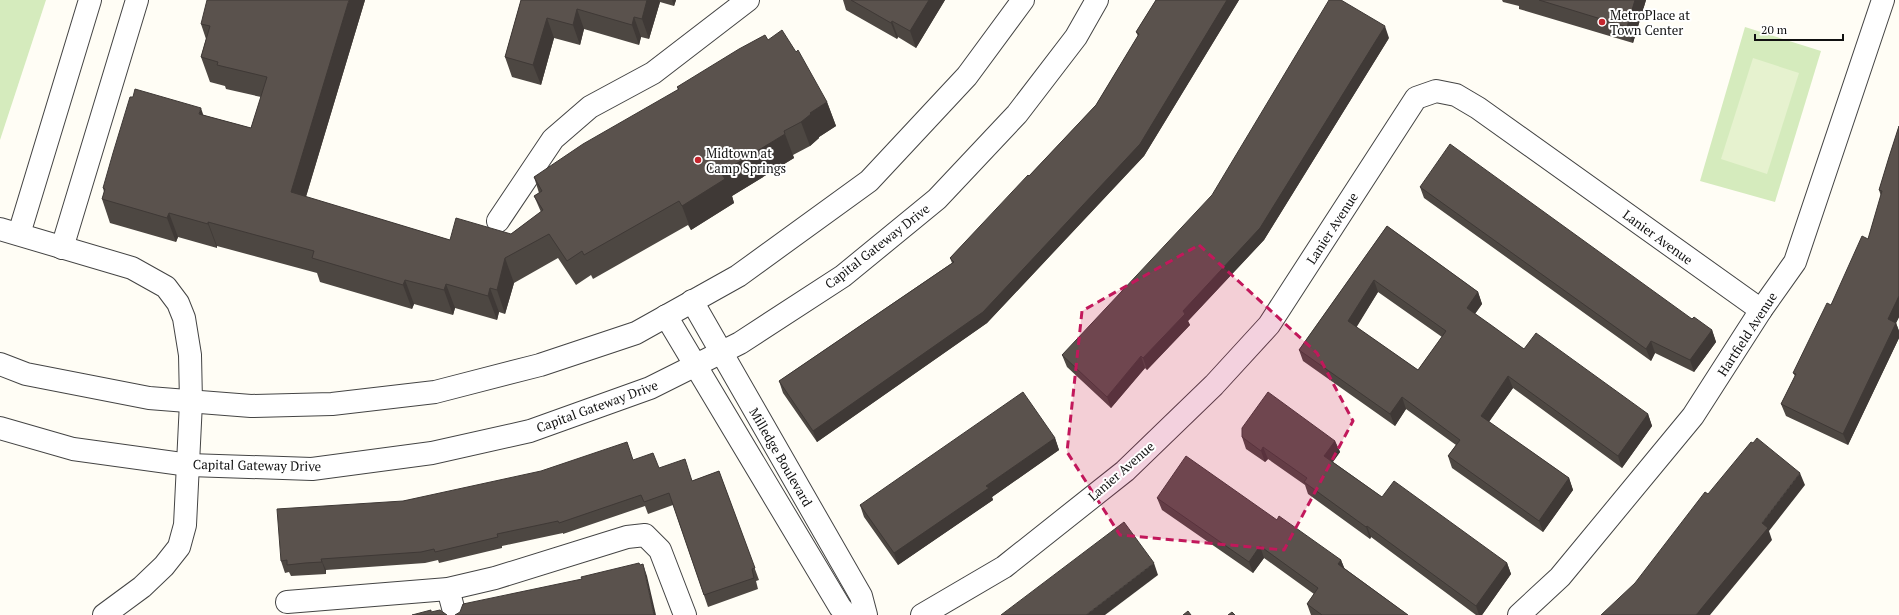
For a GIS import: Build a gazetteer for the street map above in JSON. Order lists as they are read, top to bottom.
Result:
{
  "streets": {
    "street": [
      "Lanier Avenue",
      "Capital Gateway Drive",
      "Hartfield Avenue",
      "Milledge Boulevard"
    ]
  },
  "crossings": [
    ["Lanier Avenue", "Hartfield Avenue"],
    ["Capital Gateway Drive", "Milledge Boulevard"]
  ],
  "places": ["MetroPlace at Town Center", "Midtown at Camp Springs"],
  "scale_bar": "20 m"
}
